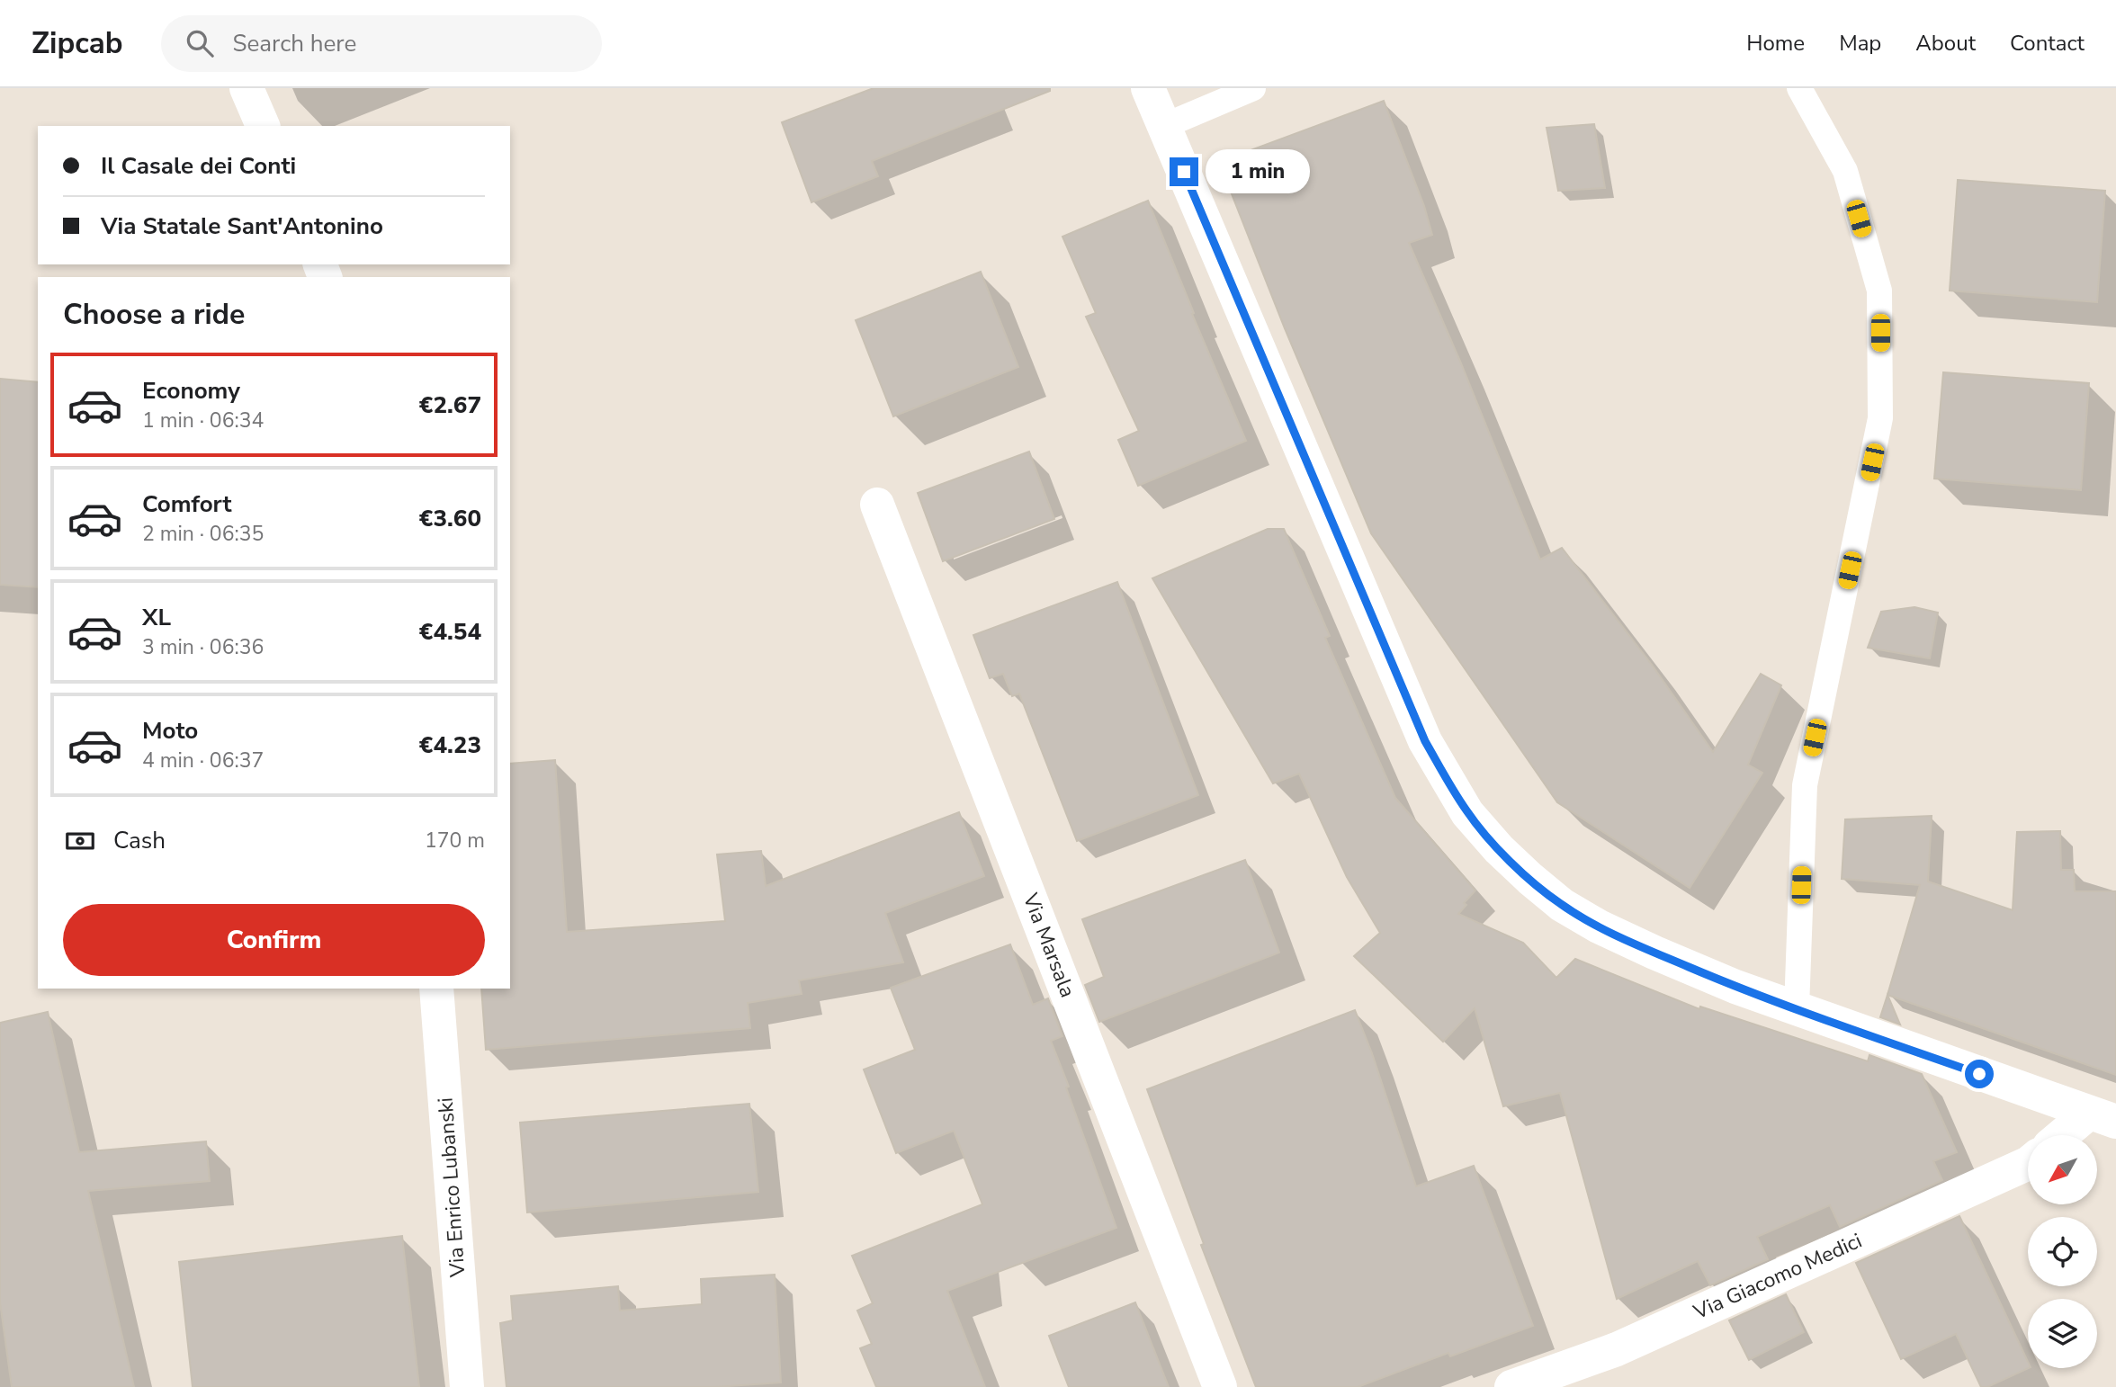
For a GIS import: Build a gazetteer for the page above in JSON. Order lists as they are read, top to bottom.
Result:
{
  "streets": {
    "street": ["Via Marsala", "Via Enrico Lubanski", "Via Giacomo Medici"]
  },
  "north": "bottom left",
  "page": {
    "header": "Zipcab",
    "search": "Search here",
    "nav": [
      "Home",
      "Map",
      "About",
      "Contact"
    ],
    "banner": ["Il Casale dei Conti", "Via Statale Sant'Antonino"],
    "bubble": "1 min",
    "heading": "Choose a ride",
    "list": [
      {
        "name": "Economy",
        "note": "1 min · 06:34",
        "value": "€2.67"
      },
      {
        "name": "Comfort",
        "note": "2 min · 06:35",
        "value": "€3.60"
      },
      {
        "name": "XL",
        "note": "3 min · 06:36",
        "value": "€4.54"
      },
      {
        "name": "Moto",
        "note": "4 min · 06:37",
        "value": "€4.23"
      }
    ],
    "pay": ["Cash", "170 m"],
    "buttons": "Confirm"
  }
}
